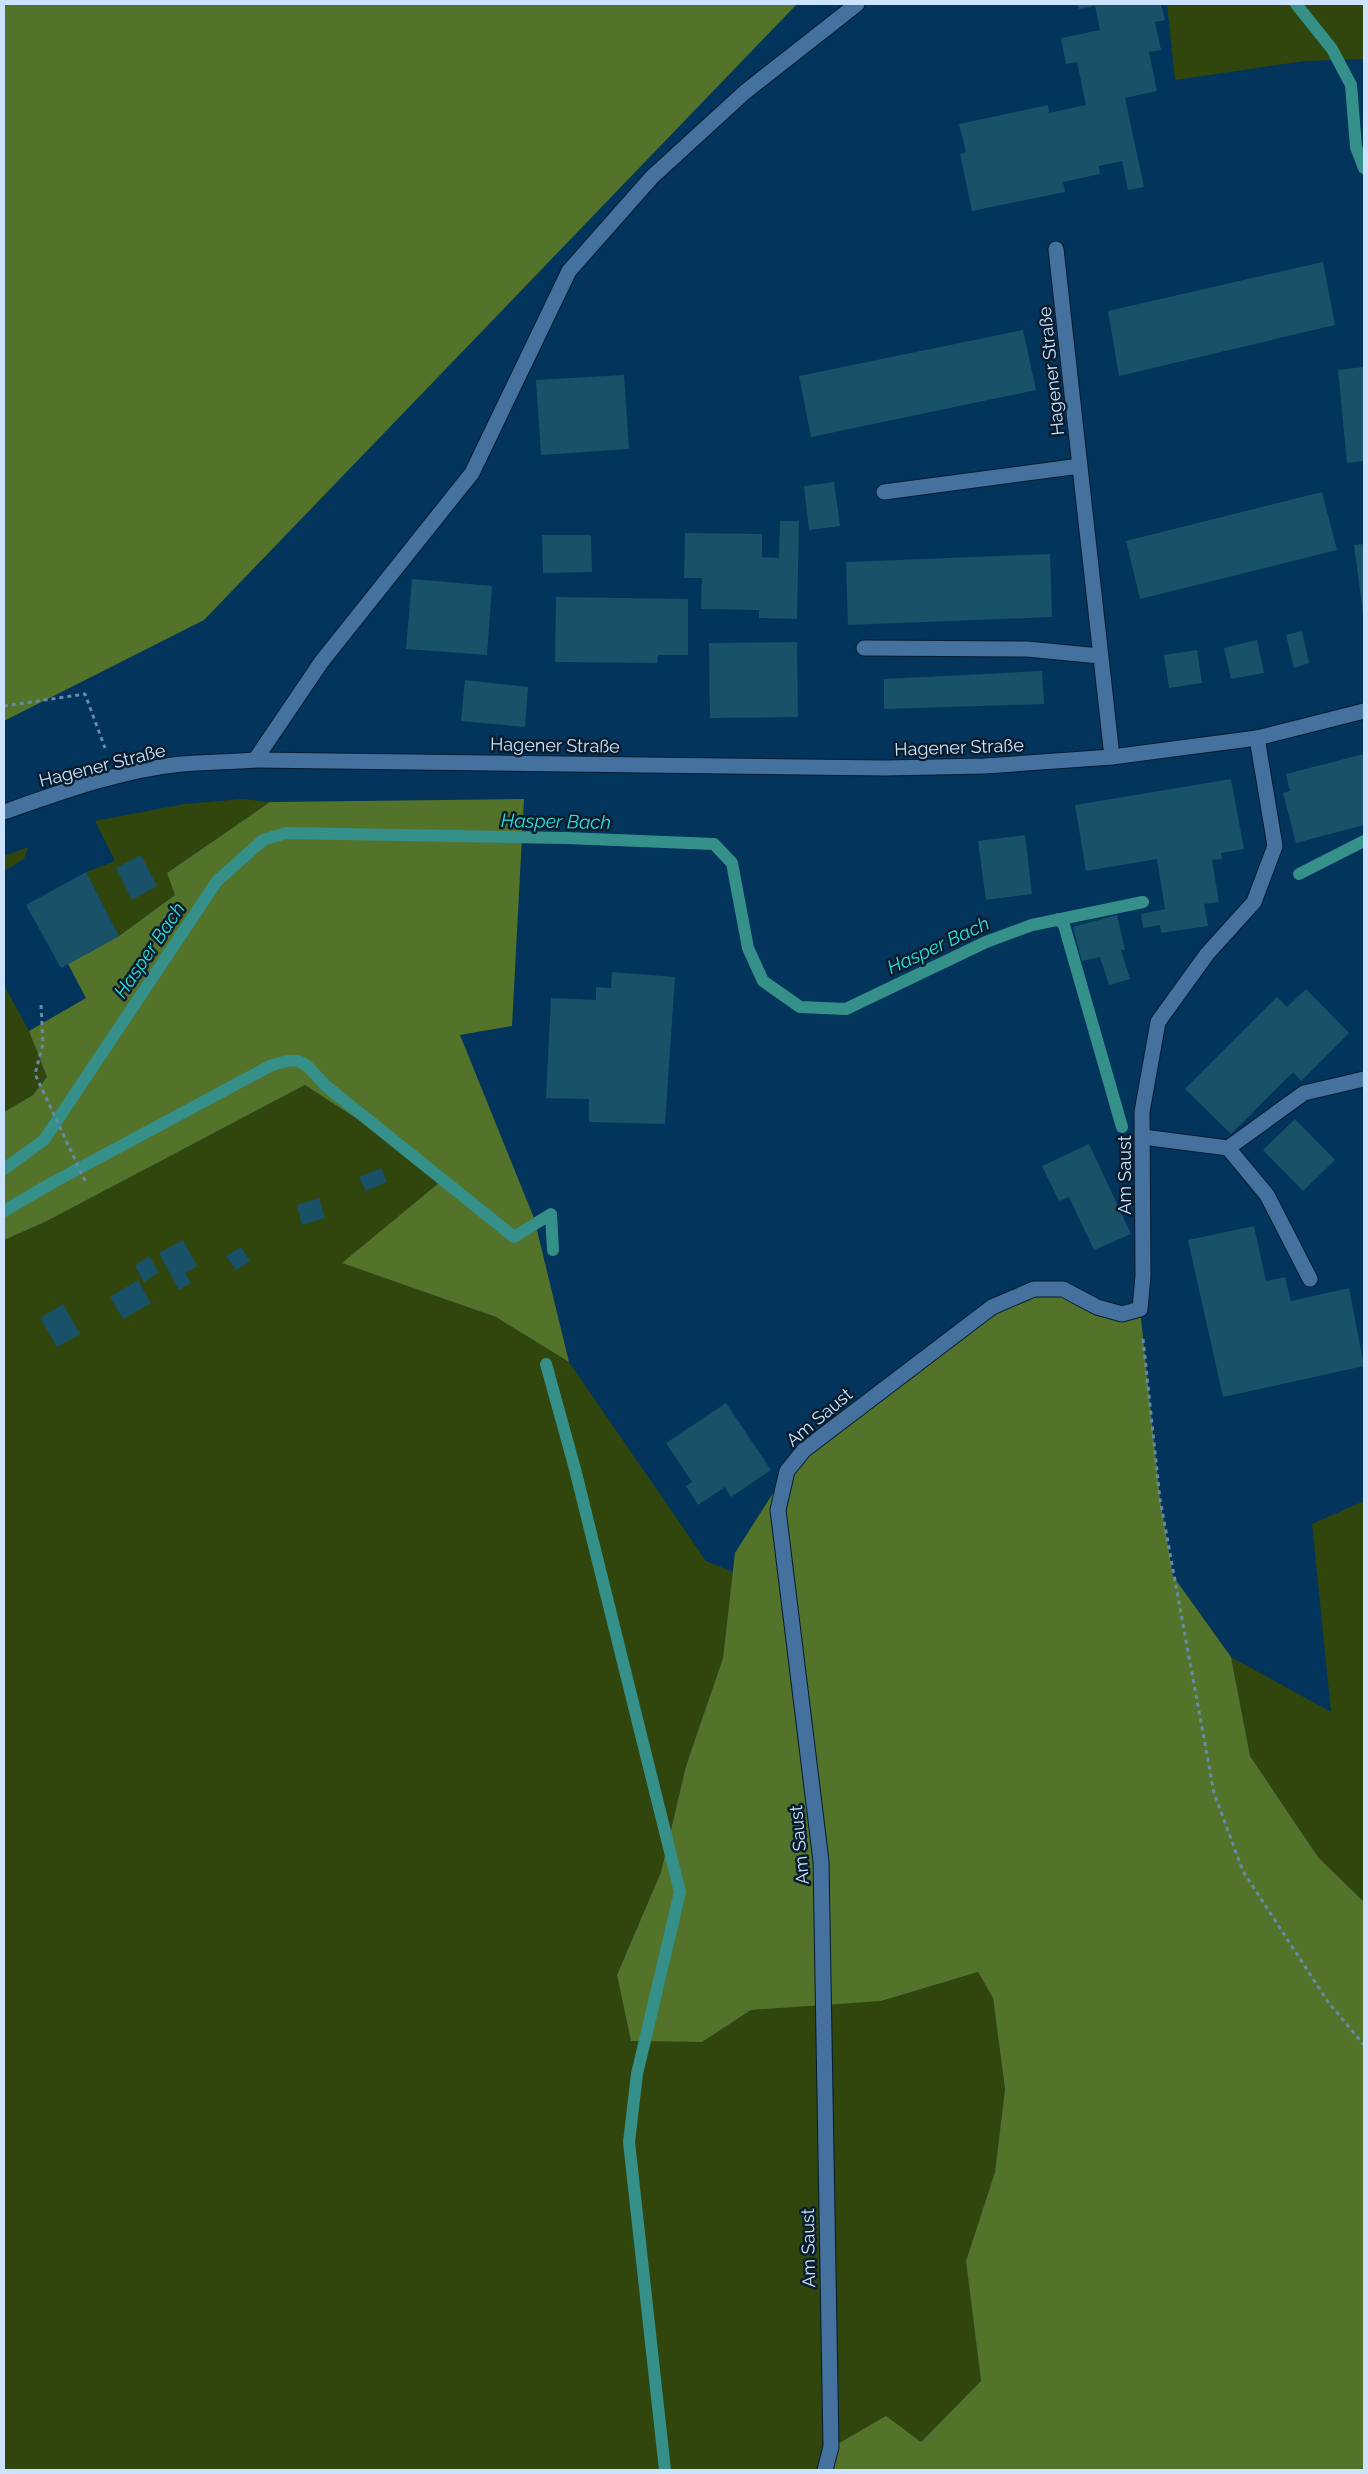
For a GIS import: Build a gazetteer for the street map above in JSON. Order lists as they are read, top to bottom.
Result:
{
  "streets": {
    "street": ["Hagener Straße", "Am Saust"]
  },
  "crossings": [
    ["Hagener Straße", "Am Saust"]
  ],
  "water": ["Hasper Bach"]
}
